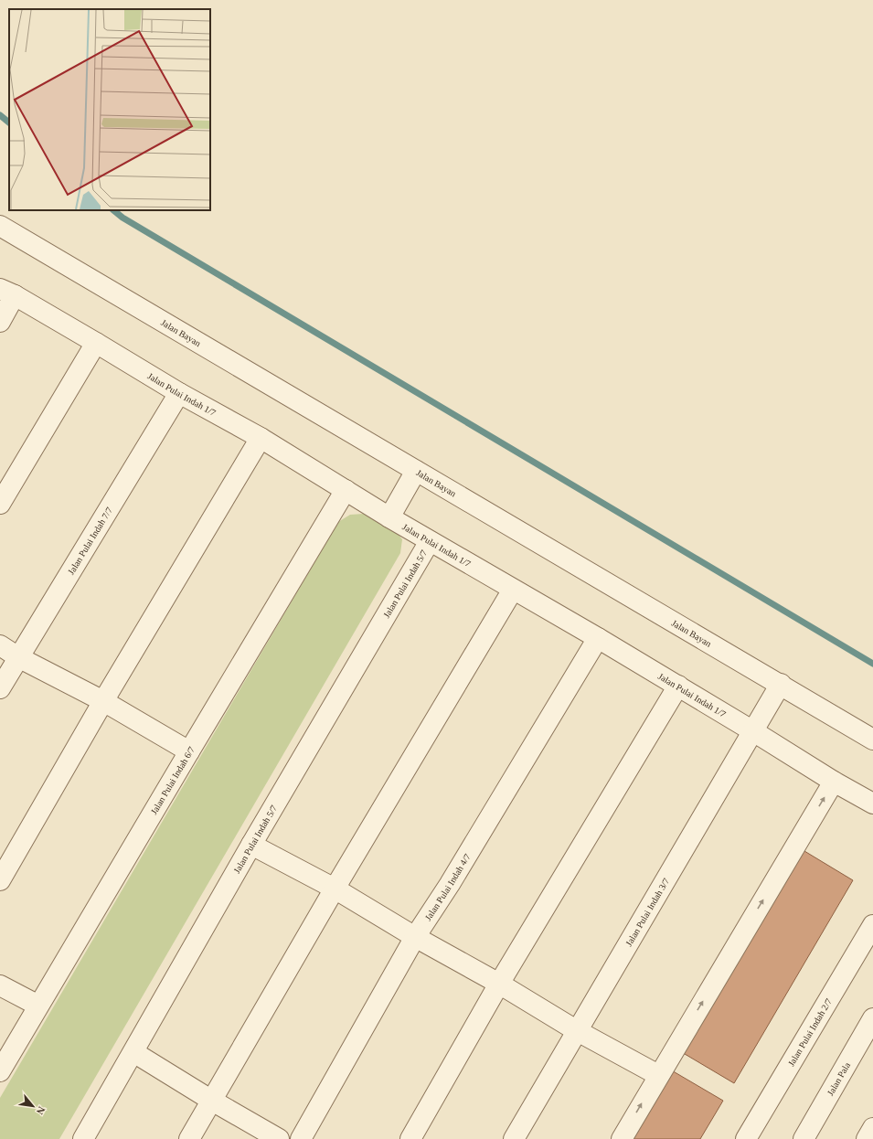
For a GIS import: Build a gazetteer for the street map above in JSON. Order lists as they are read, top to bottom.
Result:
{
  "streets": {
    "street": [
      "Jalan Bayan",
      "Jalan Pulai Indah 1/7",
      "Jalan Pulai Indah 7/7",
      "Jalan Pulai Indah 5/7",
      "Jalan Pulai Indah 6/7",
      "Jalan Pulai Indah 4/7",
      "Jalan Pulai Indah 3/7",
      "Jalan Pulai Indah 2/7",
      "Jalan Pala"
    ]
  },
  "crossings": [
    ["Jalan Bayan", "Jalan Pulai Indah 3/7"],
    ["Jalan Pulai Indah 1/7", "Jalan Pulai Indah 7/7"],
    ["Jalan Pulai Indah 1/7", "Jalan Pulai Indah 5/7"],
    ["Jalan Pulai Indah 1/7", "Jalan Pulai Indah 6/7"],
    ["Jalan Pulai Indah 1/7", "Jalan Pulai Indah 4/7"],
    ["Jalan Pulai Indah 1/7", "Jalan Pulai Indah 3/7"]
  ],
  "north": "bottom right"
}
